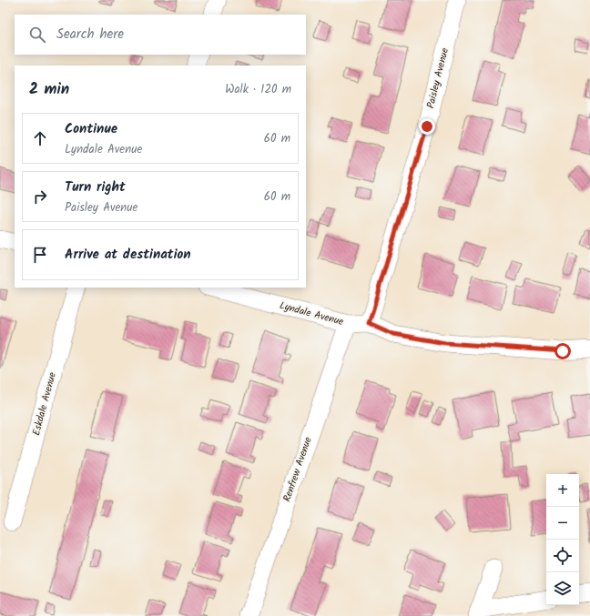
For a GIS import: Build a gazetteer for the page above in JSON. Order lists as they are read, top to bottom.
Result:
{
  "streets": {
    "street": [
      "Paisley Avenue",
      "Lyndale Avenue",
      "Eskdale Avenue",
      "Renfrew Avenue"
    ]
  },
  "crossings": [
    ["Paisley Avenue", "Lyndale Avenue"],
    ["Lyndale Avenue", "Renfrew Avenue"]
  ],
  "page": {
    "search": "Search here",
    "heading": ["2 min", "Walk · 120 m"],
    "list": [
      ["Continue", "Lyndale Avenue", "60 m"],
      ["Turn right", "Paisley Avenue", "60 m"],
      "Arrive at destination"
    ],
    "map_buttons": ["+", "−"]
  }
}
